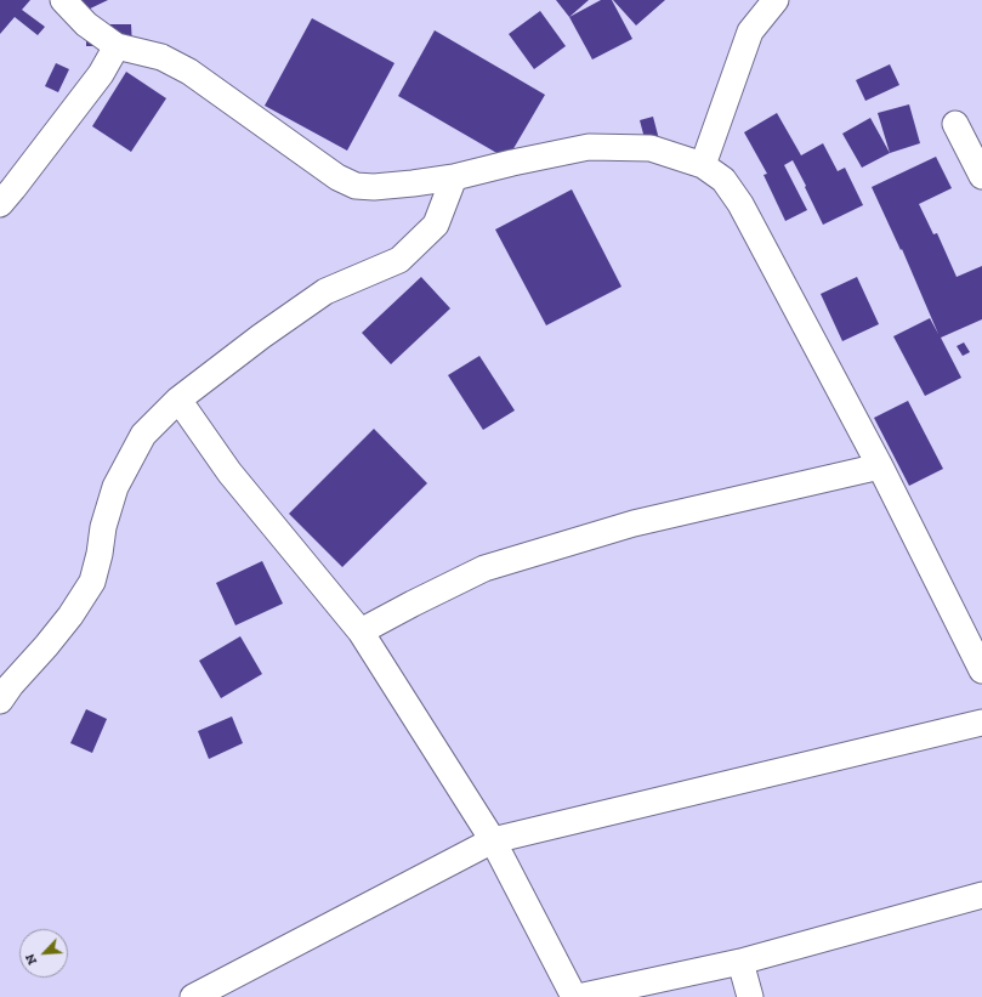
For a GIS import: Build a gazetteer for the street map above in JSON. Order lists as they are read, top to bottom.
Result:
{
  "north": "bottom left"
}
